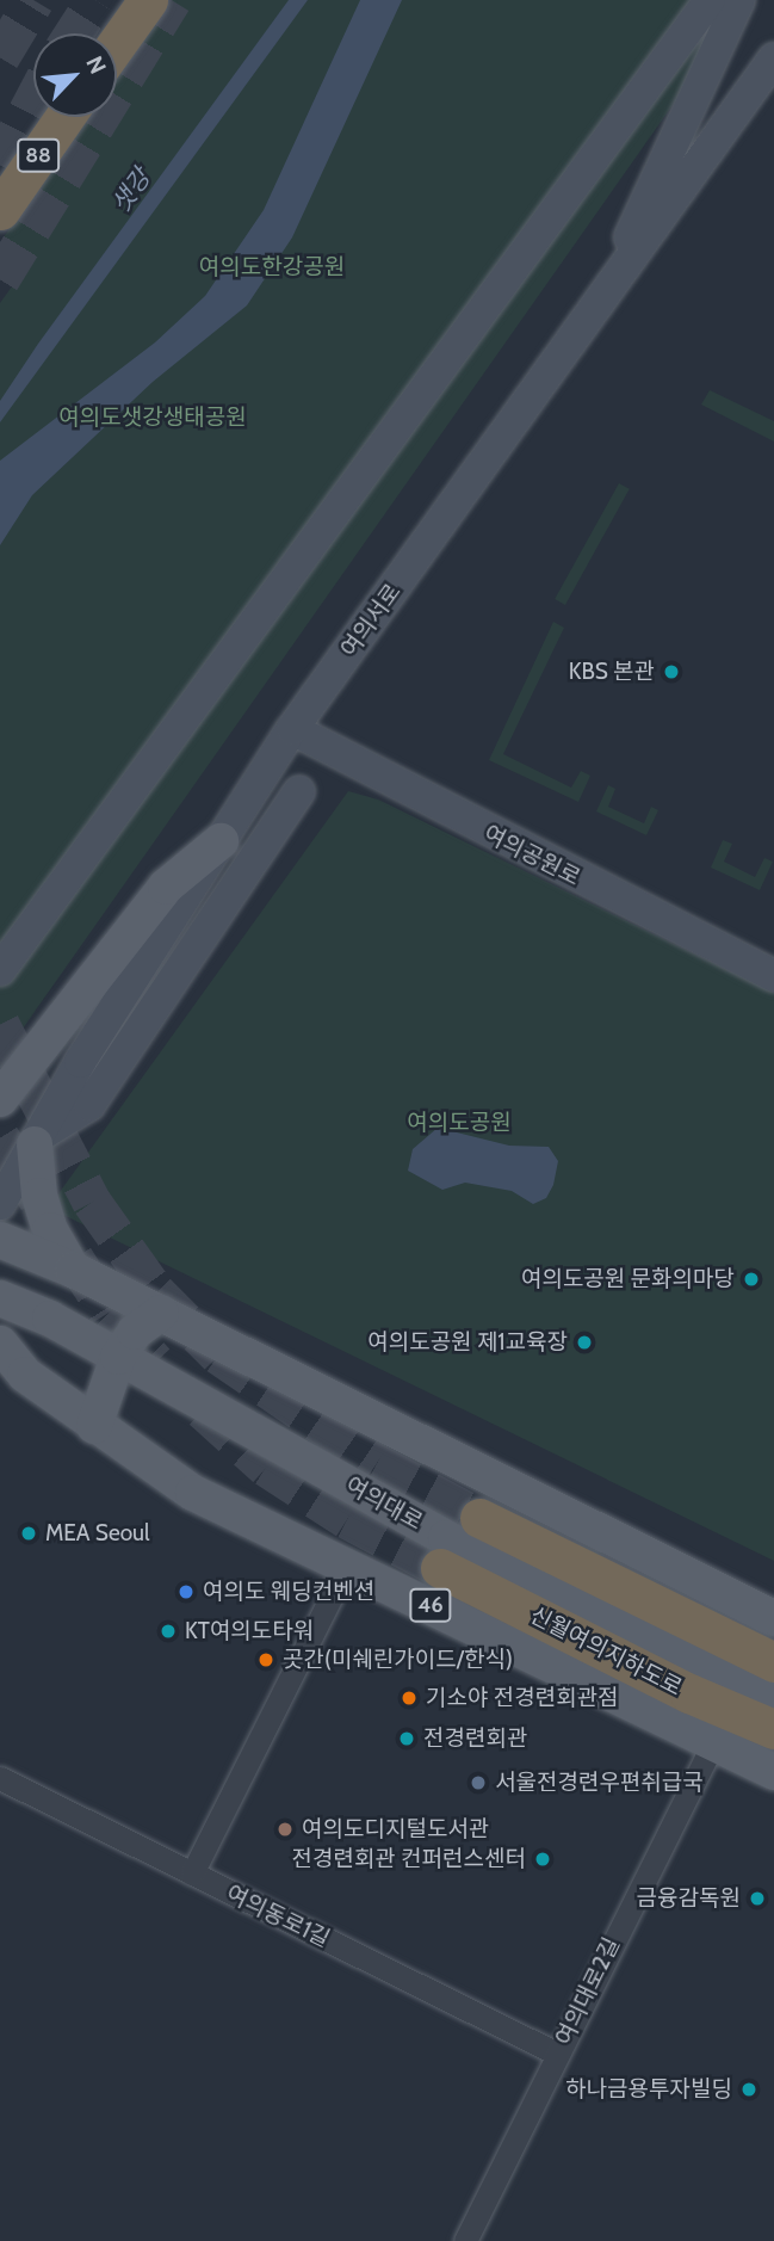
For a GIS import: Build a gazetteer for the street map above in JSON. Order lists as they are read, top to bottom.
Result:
{
  "streets": {
    "highway": ["88", "신월여의지하도로"],
    "main road": [
      "여의서로",
      "여의공원로",
      "여의대로",
      "46"
    ],
    "street": ["여의동로1길", "여의대로2길"]
  },
  "crossings": [
    ["여의서로", "여의공원로"],
    ["46", "여의대로2길"],
    ["여의동로1길", "여의대로2길"]
  ],
  "water": ["샛강"],
  "parks": ["여의도한강공원", "여의도샛강생태공원", "여의도공원"],
  "places": [
    "KBS 본관",
    "여의도공원 문화의마당",
    "여의도공원 제1교육장",
    "MEA Seoul",
    "여의도 웨딩컨벤션",
    "KT여의도타워",
    "곳간(미쉐린가이드/한식)",
    "기소야 전경련회관점",
    "전경련회관",
    "서울전경련우편취급국",
    "여의도디지털도서관",
    "전경련회관 컨퍼런스센터",
    "금융감독원",
    "하나금용투자빌딩"
  ],
  "north": "top right"
}
